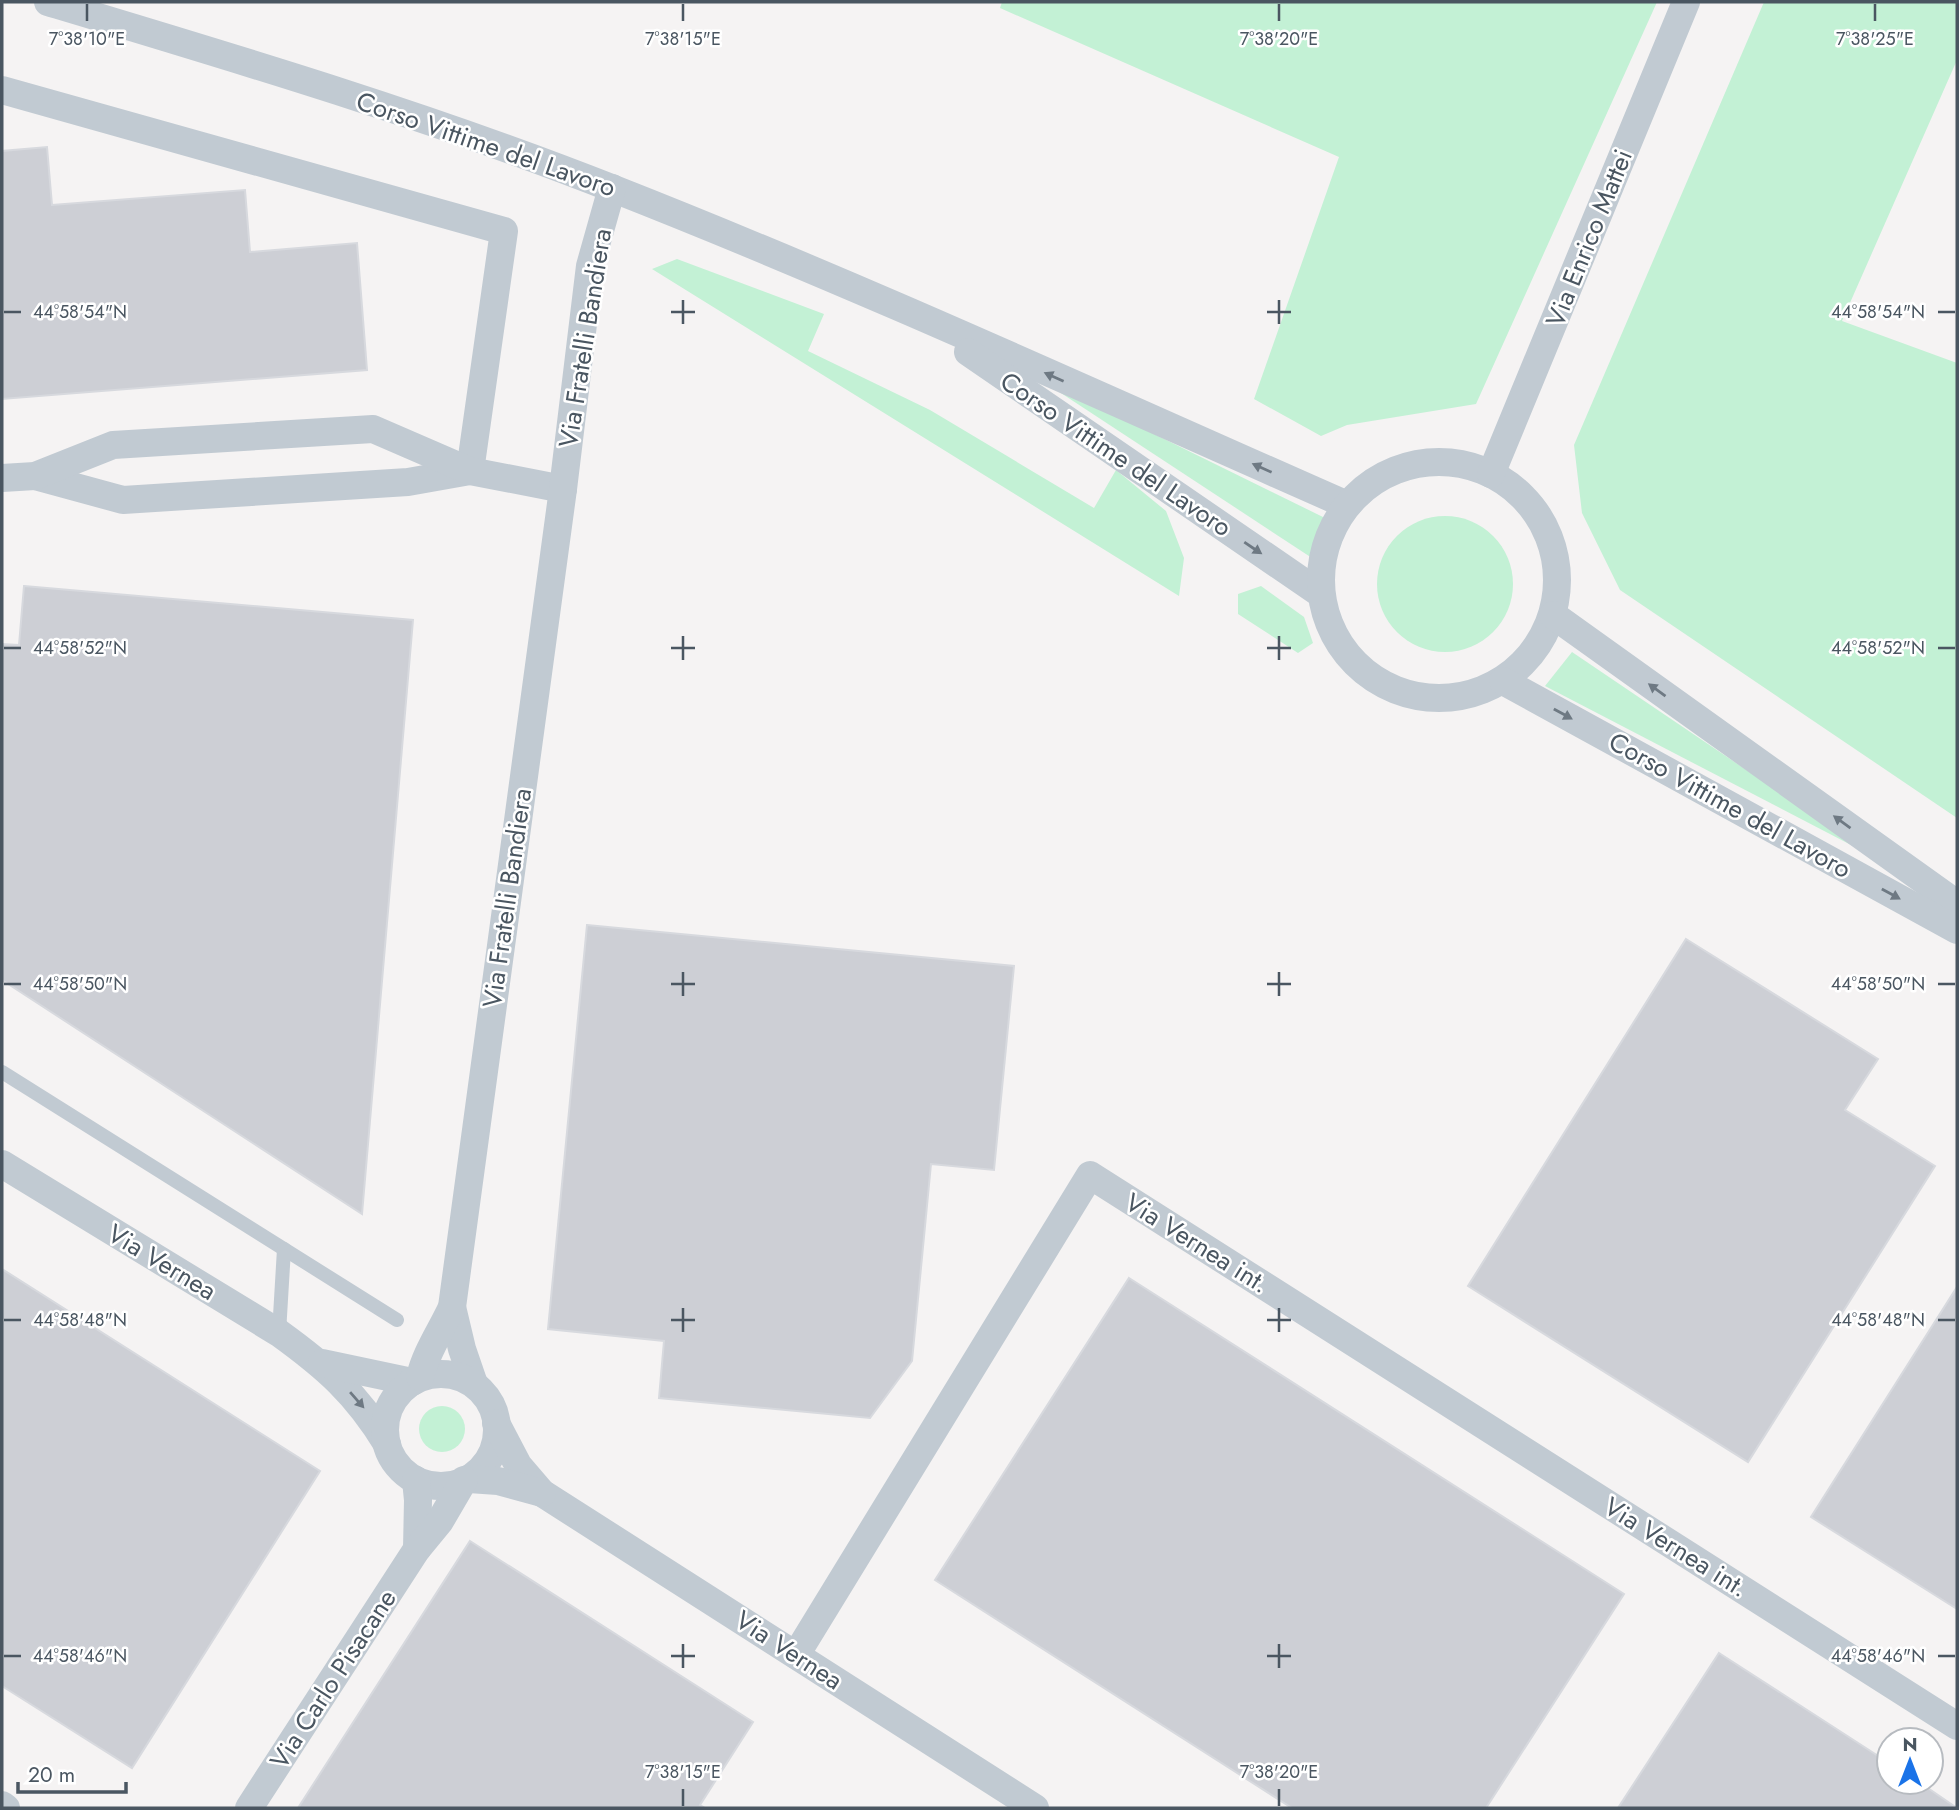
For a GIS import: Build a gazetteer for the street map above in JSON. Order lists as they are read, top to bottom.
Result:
{
  "streets": {
    "street": [
      "Corso Vittime del Lavoro",
      "Via Enrico Mattei",
      "Via Fratelli Bandiera",
      "Via Vernea int.",
      "Via Vernea",
      "Via Carlo Pisacane"
    ]
  },
  "crossings": [
    ["Corso Vittime del Lavoro", "Via Enrico Mattei"],
    ["Corso Vittime del Lavoro", "Via Fratelli Bandiera"],
    ["Via Vernea int.", "Via Vernea"]
  ],
  "scale_bar": "20 m",
  "north": "top",
  "coordinates": [
    "7°38'10\"E",
    "7°38'15\"E",
    "7°38'20\"E",
    "7°38'25\"E",
    "44°58'54\"N",
    "44°58'52\"N",
    "44°58'50\"N",
    "44°58'48\"N",
    "44°58'46\"N"
  ]
}
